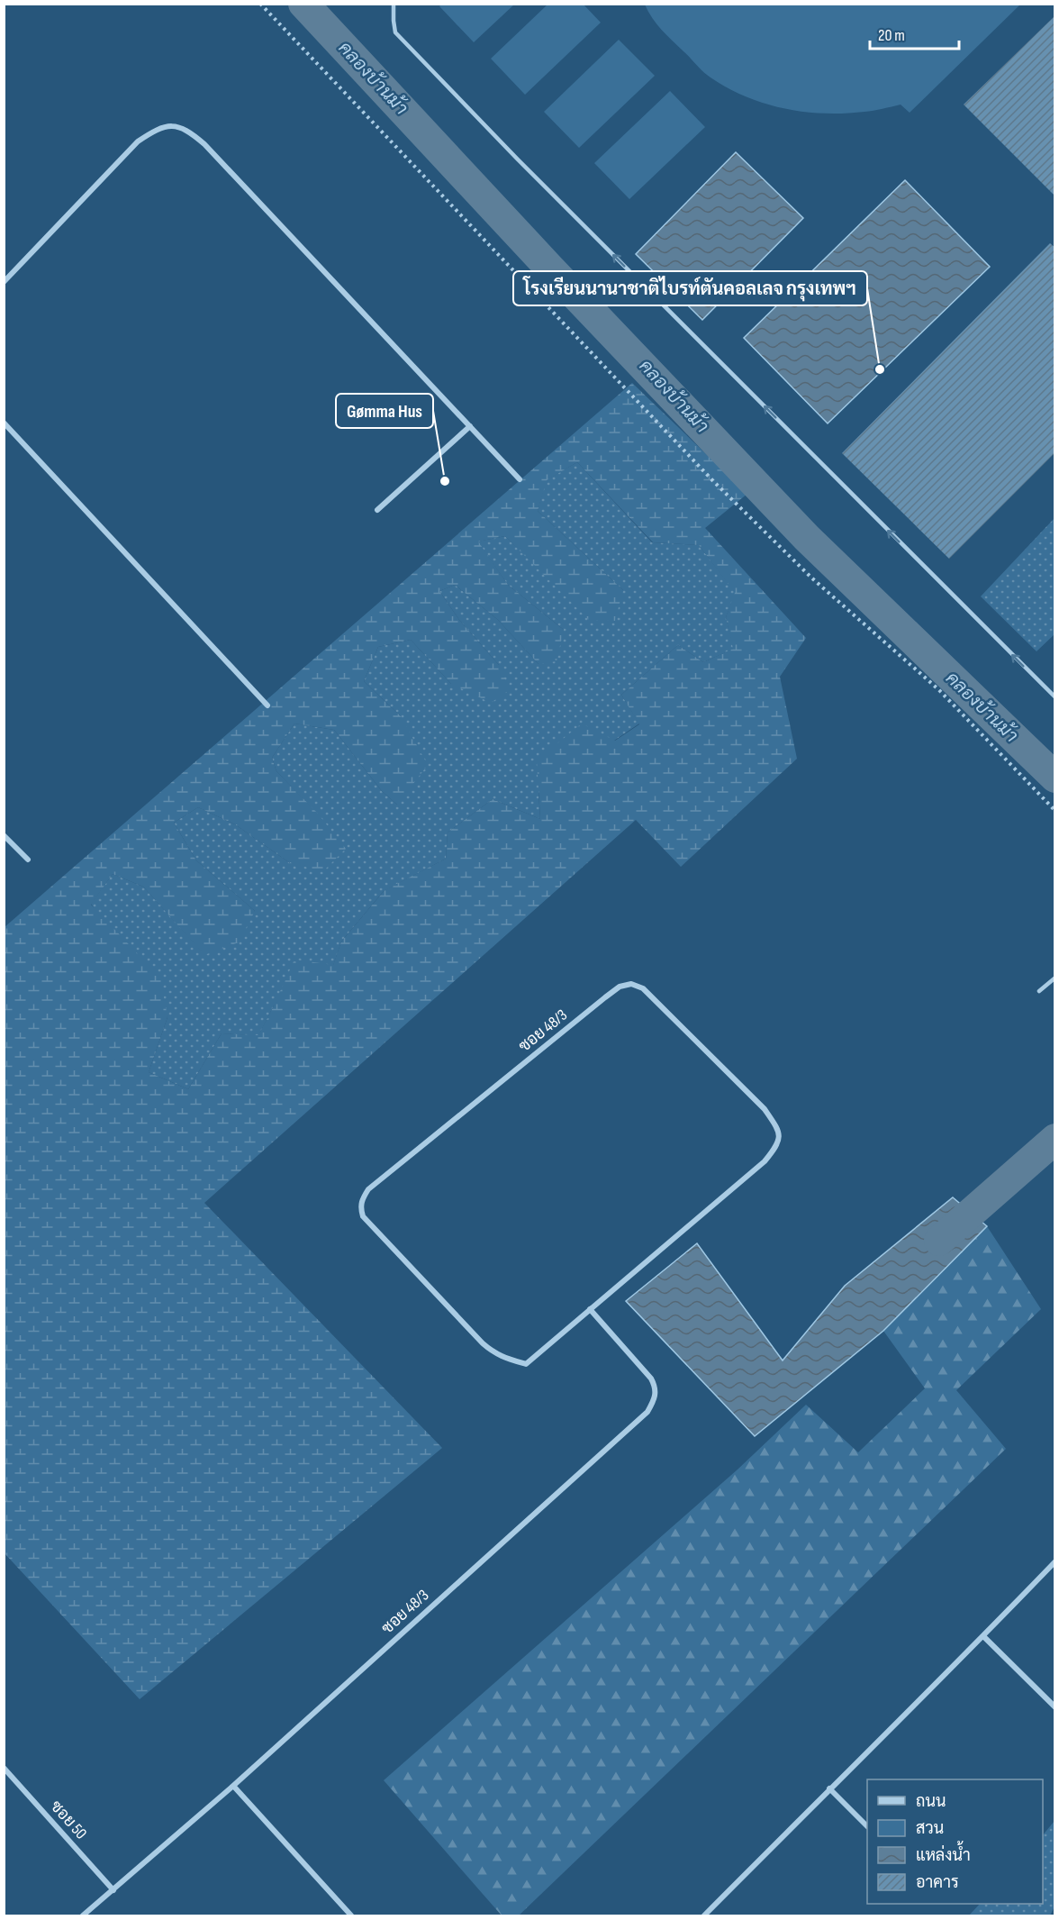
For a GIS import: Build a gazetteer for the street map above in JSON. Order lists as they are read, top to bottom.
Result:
{
  "streets": {
    "street": ["ซอย 48/3", "ซอย 50"]
  },
  "crossings": [
    ["ซอย 48/3", "ซอย 50"]
  ],
  "water": ["คลองบ้านม้า"],
  "places": ["โรงเรียนนานาชาติไบรท์ตันคอลเลจ กรุงเทพฯ", "Gømma Hus"],
  "legend": [
    "ถนน",
    "สวน",
    "แหล่งน้ำ",
    "อาคาร"
  ],
  "scale_bar": "20 m"
}
